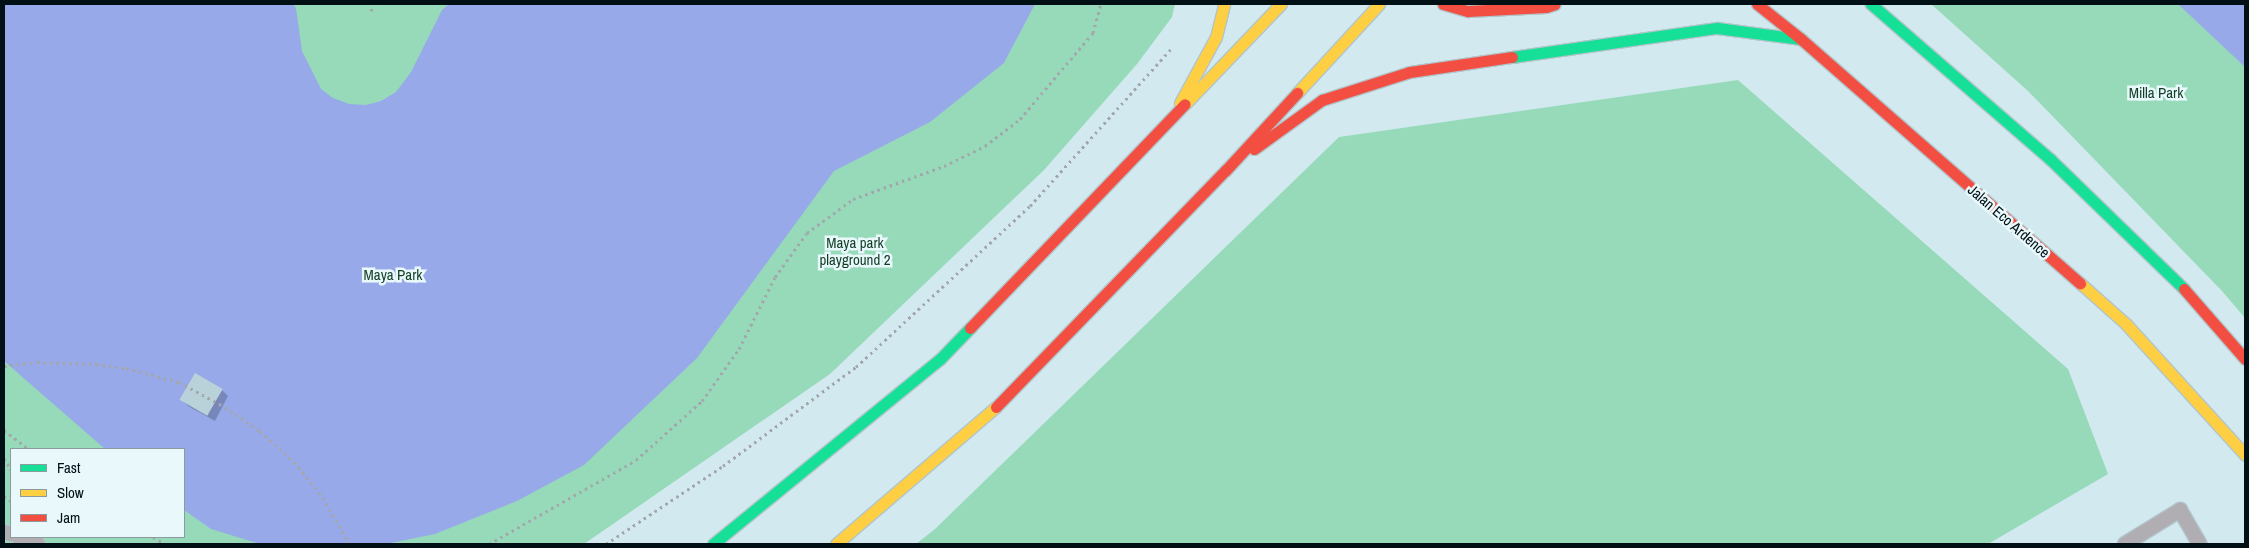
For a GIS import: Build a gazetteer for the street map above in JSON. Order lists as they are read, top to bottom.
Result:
{
  "streets": {
    "main road": ["Jalan Eco Ardence"]
  },
  "parks": ["Milla Park", "Maya park playground 2", "Maya Park"],
  "legend": ["Fast", "Slow", "Jam"]
}
